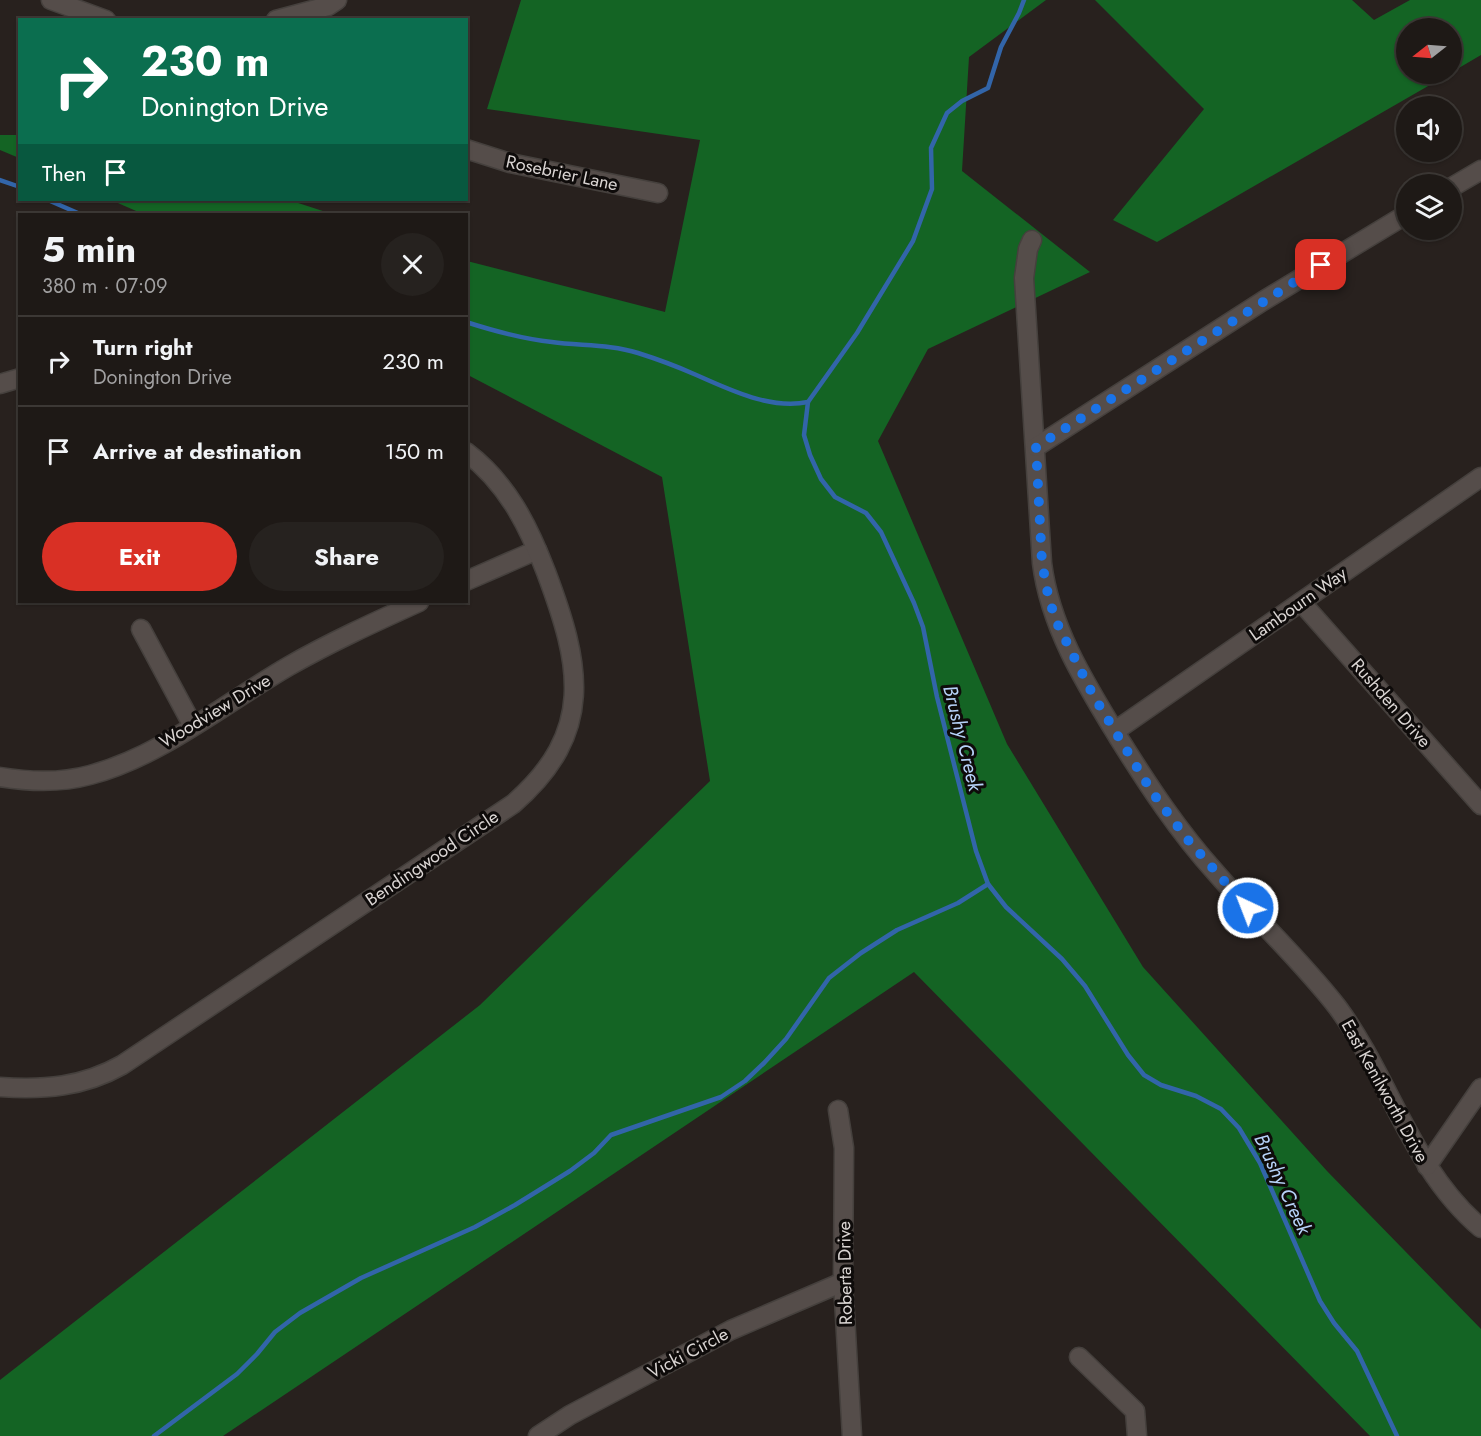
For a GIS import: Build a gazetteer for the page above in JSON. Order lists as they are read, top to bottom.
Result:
{
  "streets": {
    "street": [
      "Rosebrier Lane",
      "Lambourn Way",
      "Rushden Drive",
      "Woodview Drive",
      "Bendingwood Circle",
      "East Kenilworth Drive",
      "Roberta Drive",
      "Vicki Circle"
    ]
  },
  "crossings": [
    ["Lambourn Way", "Rushden Drive"],
    ["Lambourn Way", "East Kenilworth Drive"],
    ["Roberta Drive", "Vicki Circle"]
  ],
  "water": ["Brushy Creek"],
  "north": "left",
  "page": {
    "turn": ["230 m", "Donington Drive"],
    "then": "Then",
    "heading": ["5 min", "380 m · 07:09"],
    "list": [
      {
        "name": "Turn right",
        "note": "Donington Drive",
        "value": "230 m"
      },
      {
        "name": "Arrive at destination",
        "value": "150 m"
      }
    ],
    "buttons": ["Exit", "Share"]
  }
}
